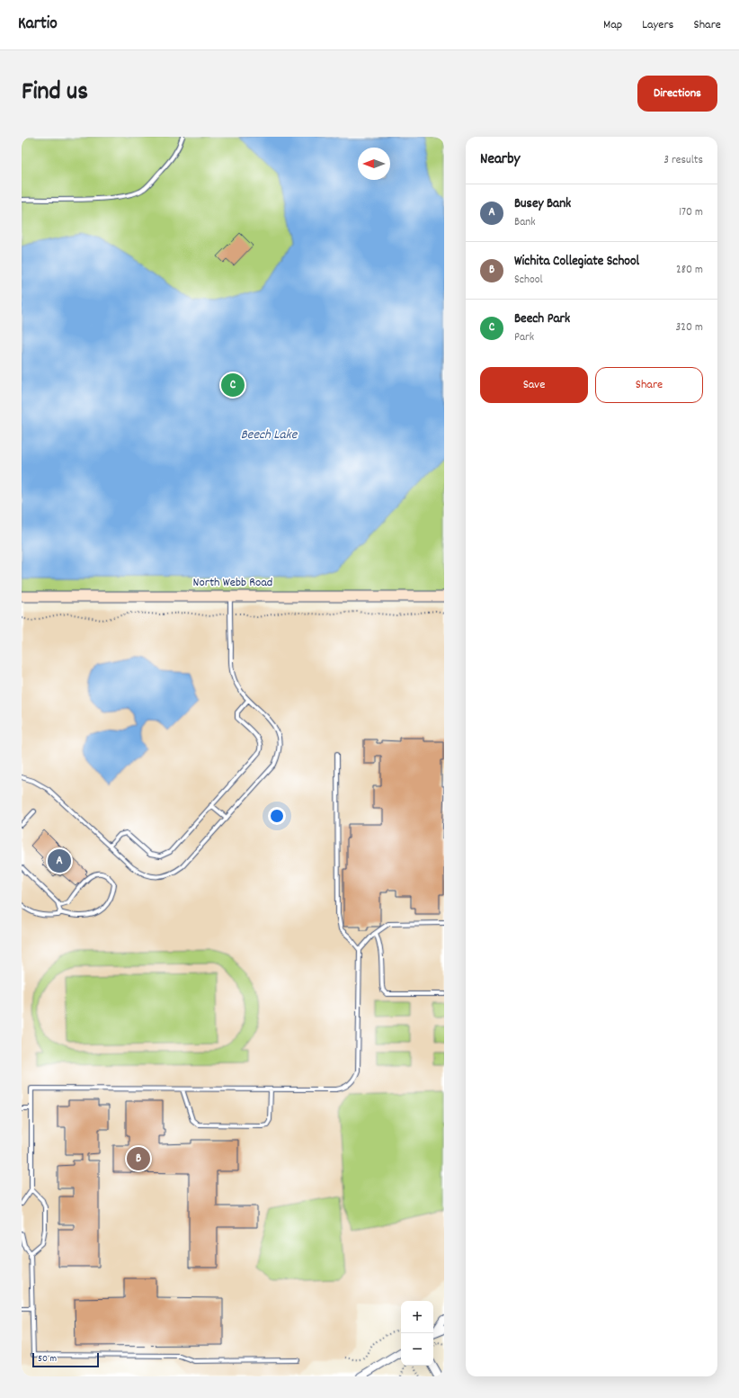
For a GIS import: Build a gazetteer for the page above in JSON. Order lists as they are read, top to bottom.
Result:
{
  "streets": {
    "main road": ["North Webb Road"]
  },
  "water": ["Beech Lake"],
  "scale_bar": "50 m",
  "north": "left",
  "page": {
    "header": "Kartio",
    "nav": ["Map", "Layers", "Share"],
    "title": "Find us",
    "buttons": [
      "Directions",
      ["Save", "Share"]
    ],
    "heading": ["Nearby", "3 results"],
    "list": [
      {
        "mark": "A",
        "name": "Busey Bank",
        "note": "Bank",
        "value": "170 m"
      },
      {
        "mark": "B",
        "name": "Wichita Collegiate School",
        "note": "School",
        "value": "280 m"
      },
      {
        "mark": "C",
        "name": "Beech Park",
        "note": "Park",
        "value": "320 m"
      }
    ],
    "pins": ["C", "A", "B"],
    "map_buttons": ["+", "−"],
    "scale": "50 m"
  }
}
